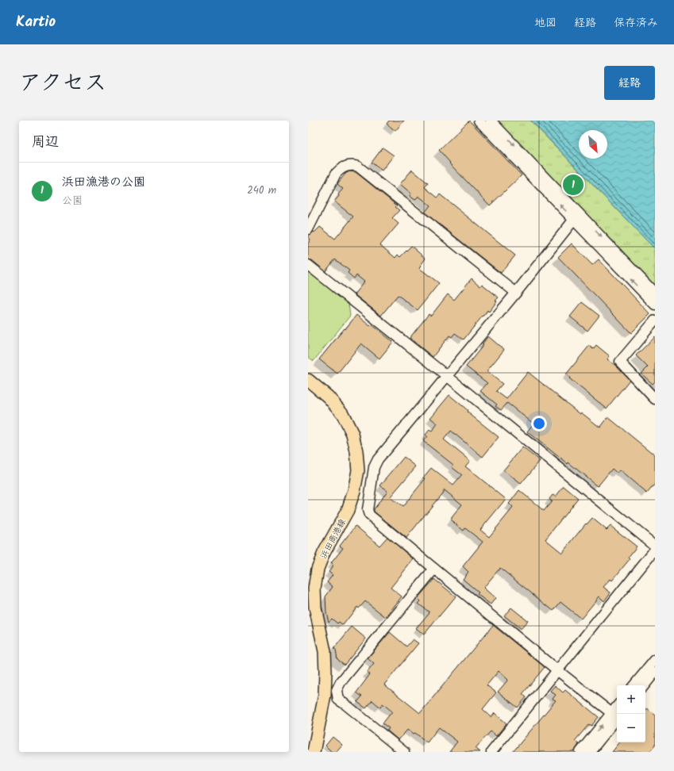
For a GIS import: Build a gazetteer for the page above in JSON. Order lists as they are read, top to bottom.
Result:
{
  "streets": {
    "main road": ["浜田商港線"]
  },
  "north": "bottom right",
  "page": {
    "header": "Kartio",
    "nav": ["地図", "経路", "保存済み"],
    "title": "アクセス",
    "buttons": "経路",
    "heading": "周辺",
    "list": [
      {
        "mark": "1",
        "name": "浜田漁港の公園",
        "note": "公園",
        "value": "240 m"
      }
    ],
    "pins": "1",
    "map_buttons": ["+", "−"]
  }
}
